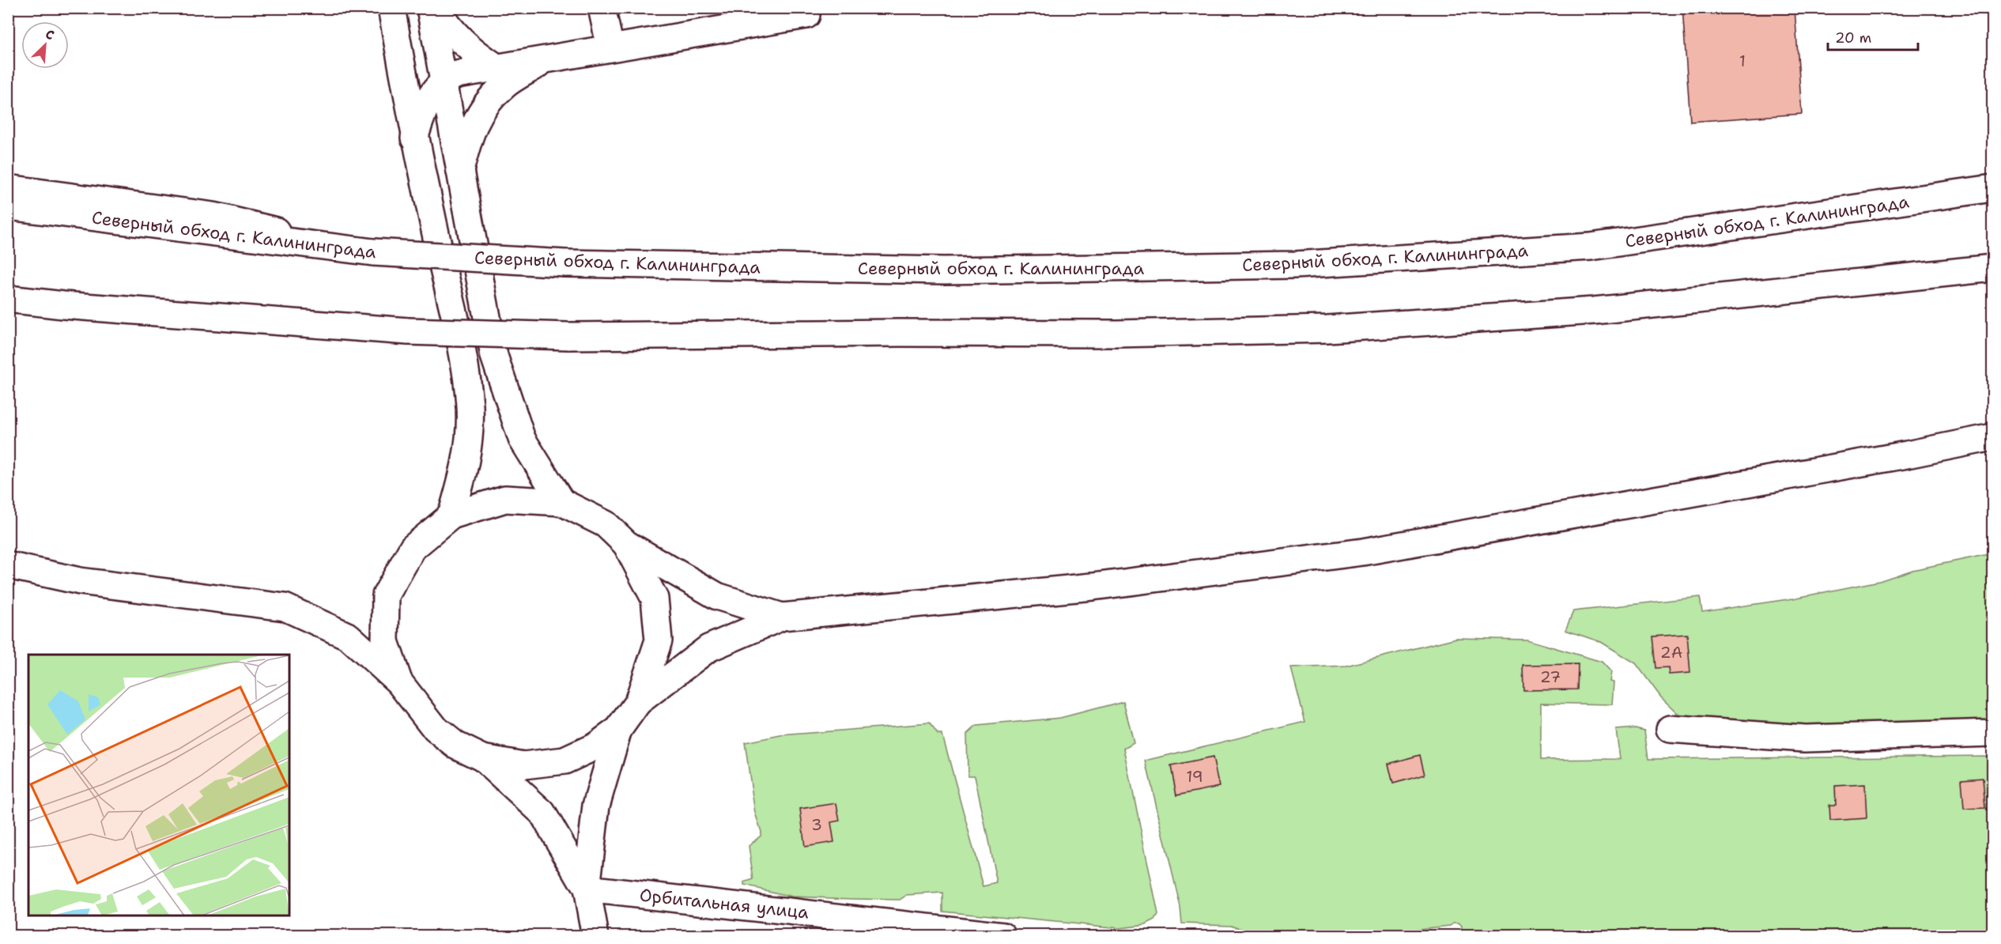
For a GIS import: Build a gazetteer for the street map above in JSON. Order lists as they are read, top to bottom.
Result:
{
  "streets": {
    "main road": ["Северный обход г. Калининграда", "Орбитальная улица"]
  },
  "house_numbers": [
    "1",
    "2А",
    "27",
    "19",
    "3"
  ],
  "scale_bar": "20 m",
  "north": "top right"
}
